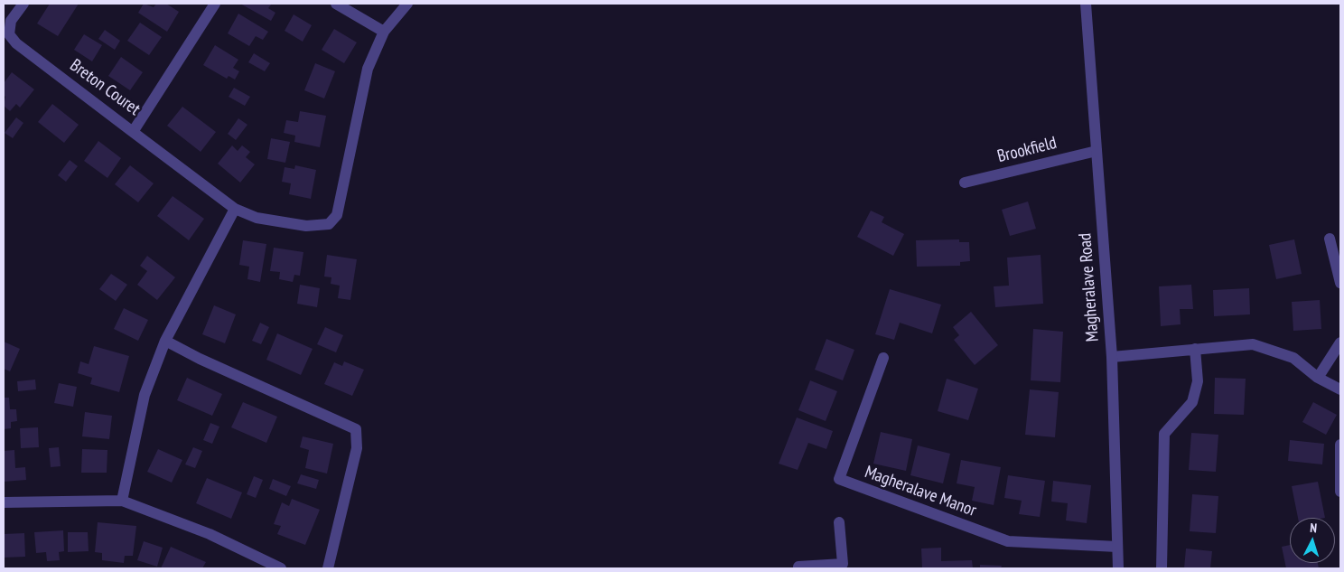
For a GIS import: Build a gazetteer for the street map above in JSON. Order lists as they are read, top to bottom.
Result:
{
  "streets": {
    "street": [
      "Breton Couret",
      "Brookfield",
      "Magheralave Road",
      "Magheralave Manor"
    ]
  },
  "crossings": [
    ["Brookfield", "Magheralave Road"],
    ["Magheralave Road", "Magheralave Manor"]
  ],
  "north": "top"
}
